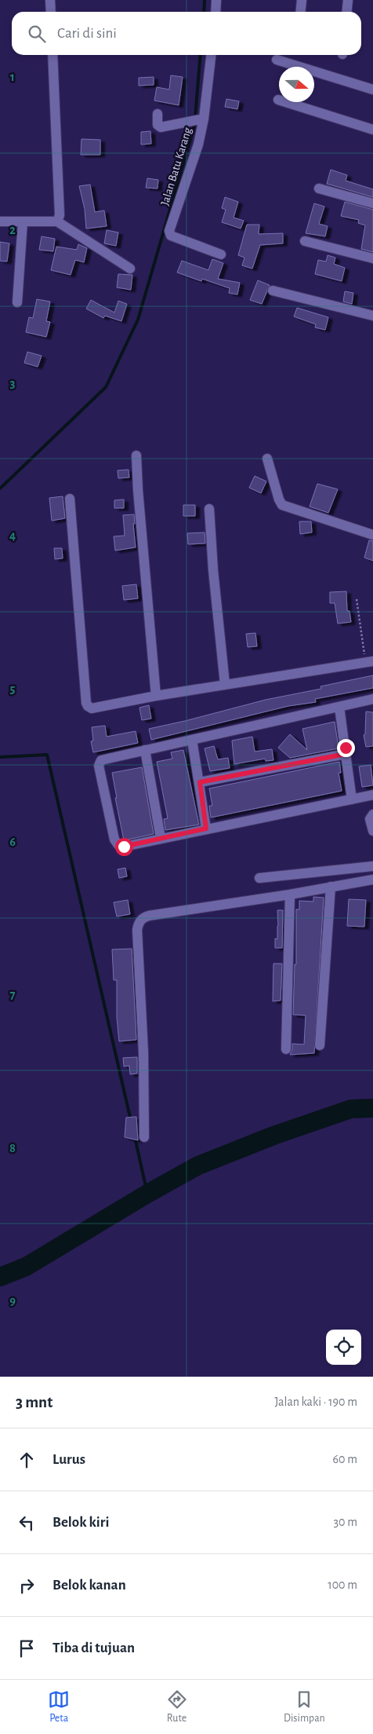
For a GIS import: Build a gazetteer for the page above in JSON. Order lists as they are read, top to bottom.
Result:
{
  "streets": {
    "street": ["Jalan Batu Karang"]
  },
  "north": "right",
  "page": {
    "search": "Cari di sini",
    "heading": ["3 mnt", "Jalan kaki · 190 m"],
    "list": [
      ["Lurus", "60 m"],
      ["Belok kiri", "30 m"],
      ["Belok kanan", "100 m"],
      "Tiba di tujuan"
    ],
    "nav": ["Peta", "Rute", "Disimpan"]
  },
  "grid": {
    "rows": [
      "1",
      "2",
      "3",
      "4",
      "5",
      "6",
      "7",
      "8",
      "9"
    ]
  }
}
